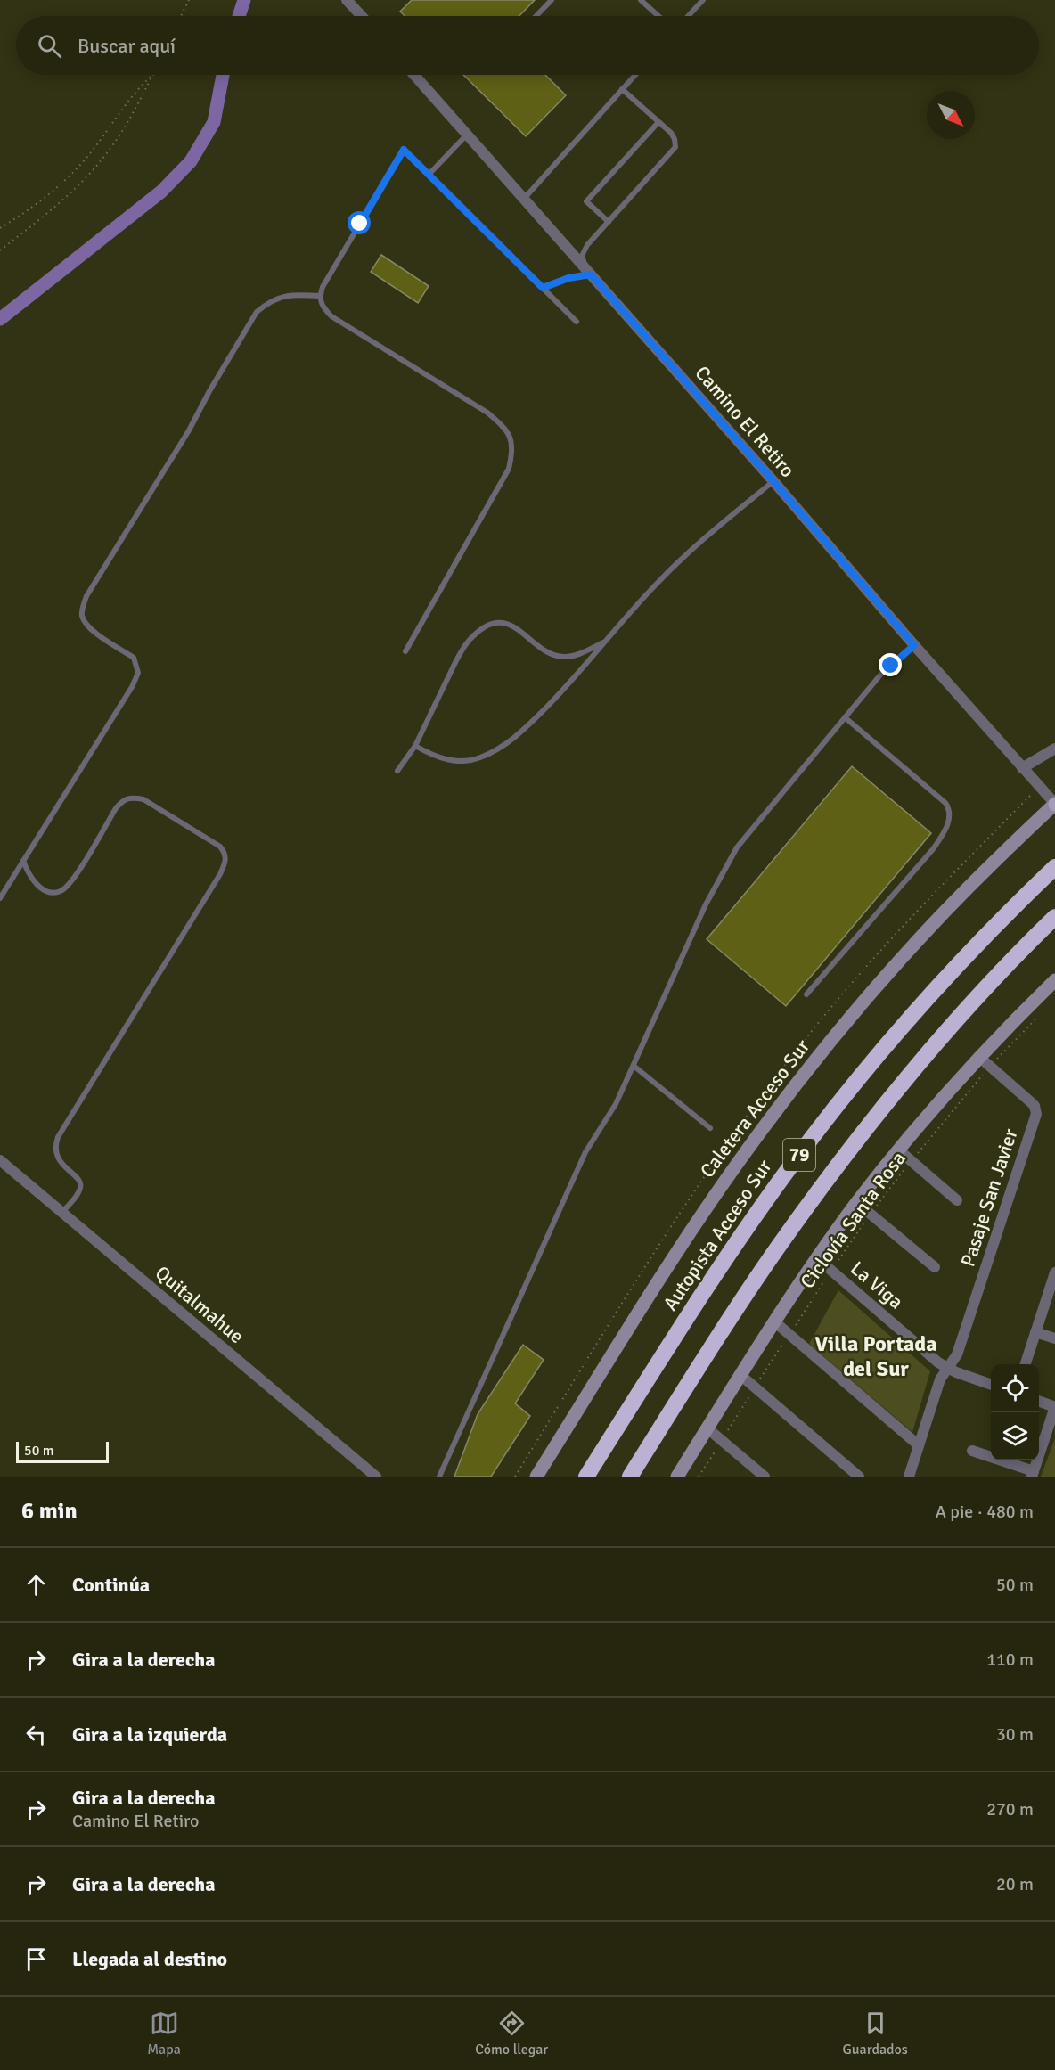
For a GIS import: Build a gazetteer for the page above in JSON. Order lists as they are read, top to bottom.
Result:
{
  "streets": {
    "highway": ["79", "Autopista Acceso Sur"],
    "main road": ["Caletera Acceso Sur"],
    "street": [
      "Camino El Retiro",
      "Pasaje San Javier",
      "La Viga",
      "Quitalmahue"
    ],
    "path": ["Ciclovía Santa Rosa"]
  },
  "crossings": [
    ["Camino El Retiro", "Caletera Acceso Sur"],
    ["Pasaje San Javier", "Ciclovía Santa Rosa"],
    ["Pasaje San Javier", "La Viga"],
    ["Ciclovía Santa Rosa", "La Viga"]
  ],
  "districts": ["Villa Portada del Sur"],
  "scale_bar": "50 m",
  "north": "bottom right",
  "page": {
    "search": "Buscar aquí",
    "scale": "50 m",
    "heading": ["6 min", "A pie · 480 m"],
    "list": [
      ["Continúa", "50 m"],
      ["Gira a la derecha", "110 m"],
      ["Gira a la izquierda", "30 m"],
      ["Gira a la derecha", "Camino El Retiro", "270 m"],
      ["Gira a la derecha", "20 m"],
      "Llegada al destino"
    ],
    "nav": ["Mapa", "Cómo llegar", "Guardados"]
  }
}
